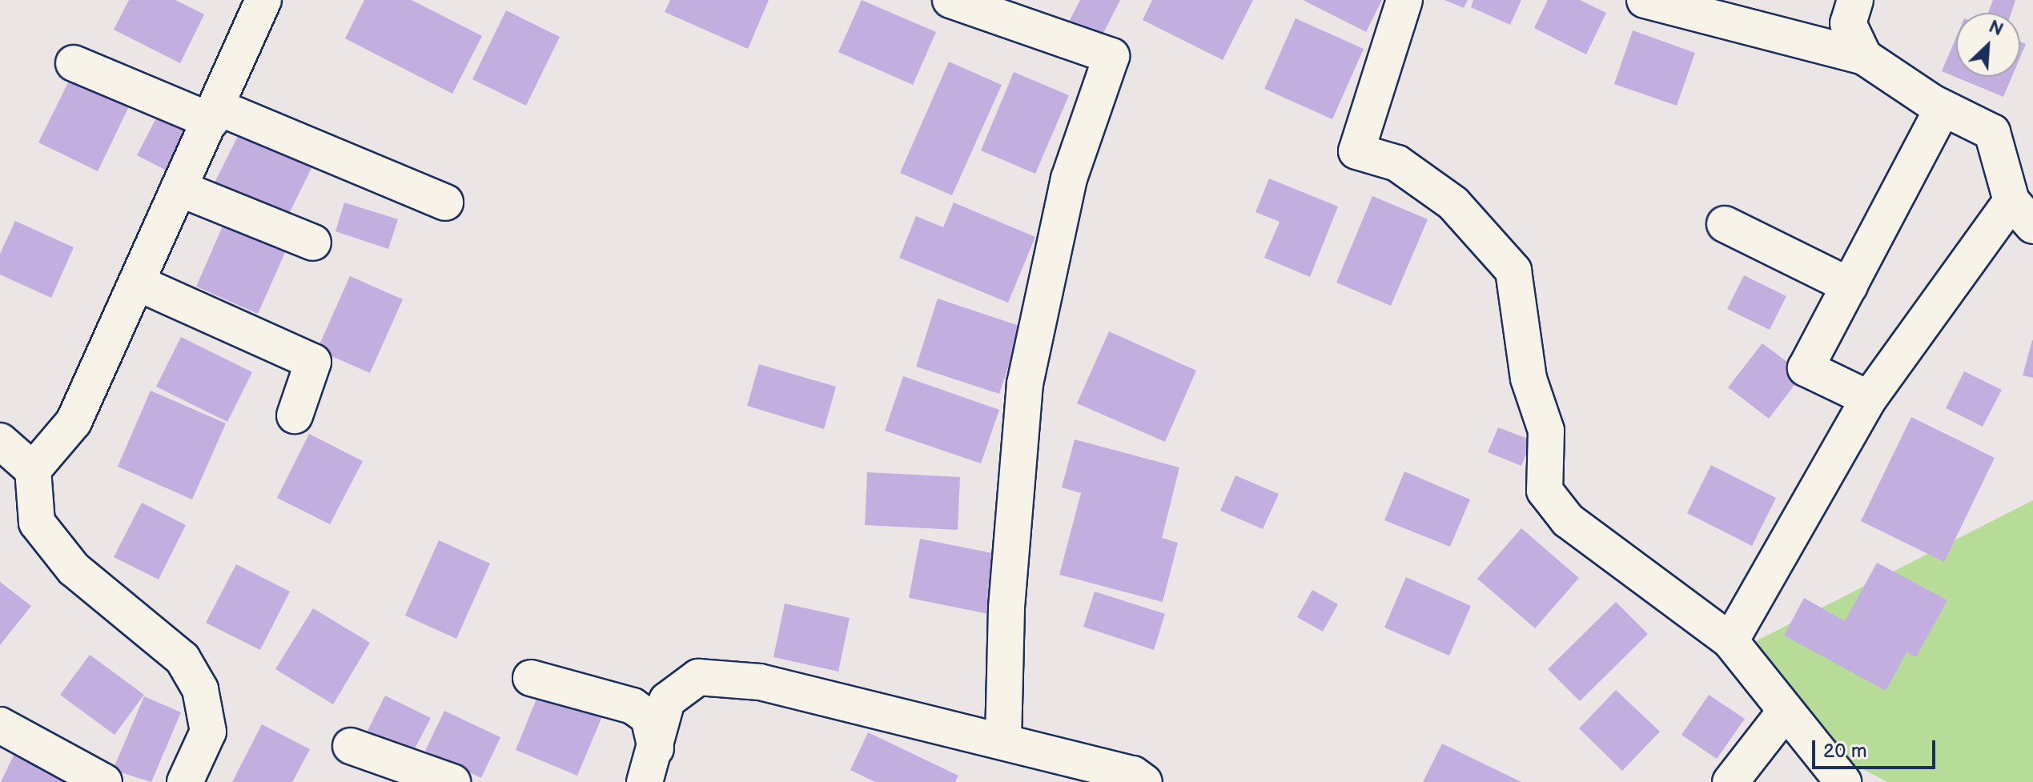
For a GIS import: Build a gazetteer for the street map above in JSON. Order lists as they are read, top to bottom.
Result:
{
  "scale_bar": "20 m",
  "north": "top right"
}
